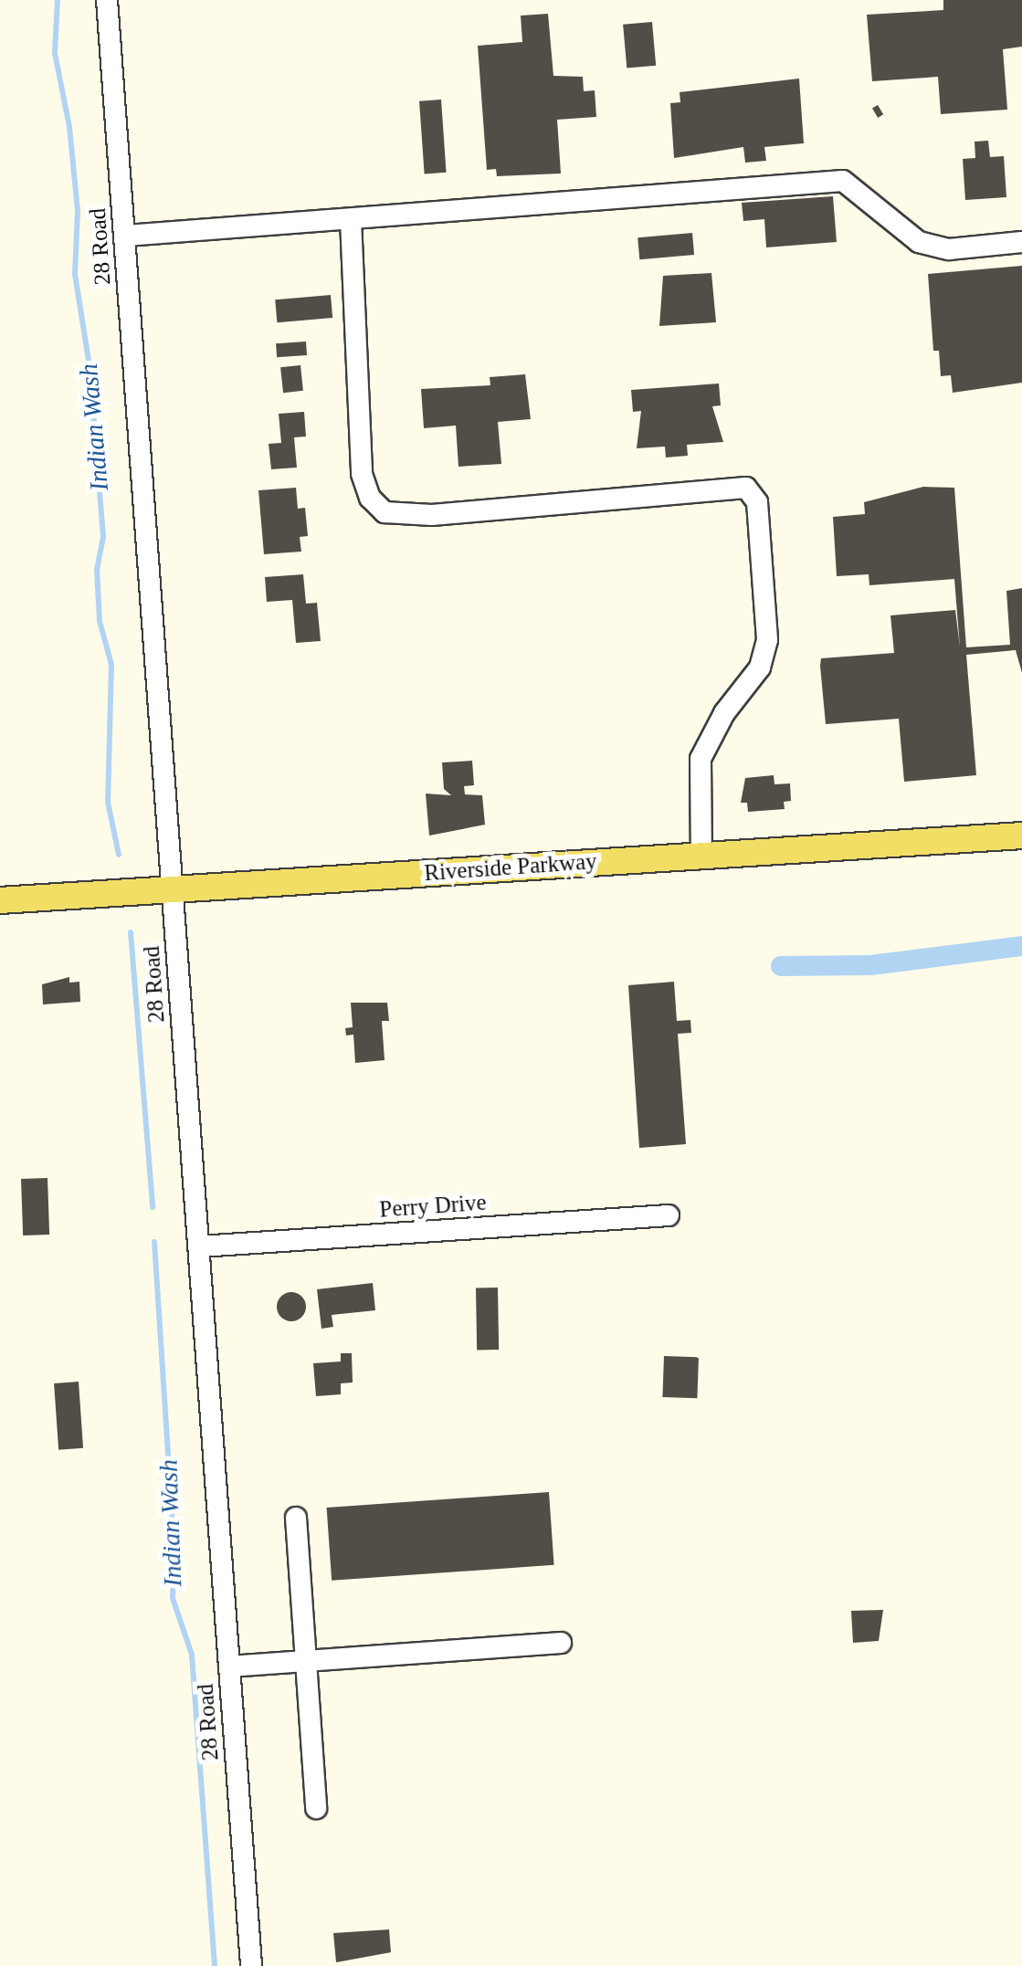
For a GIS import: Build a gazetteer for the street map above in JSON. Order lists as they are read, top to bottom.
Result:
{
  "streets": {
    "main road": ["Riverside Parkway"],
    "street": ["28 Road", "Perry Drive"]
  },
  "crossings": [
    ["28 Road", "Riverside Parkway"],
    ["28 Road", "Perry Drive"]
  ],
  "water": ["Indian Wash"]
}
